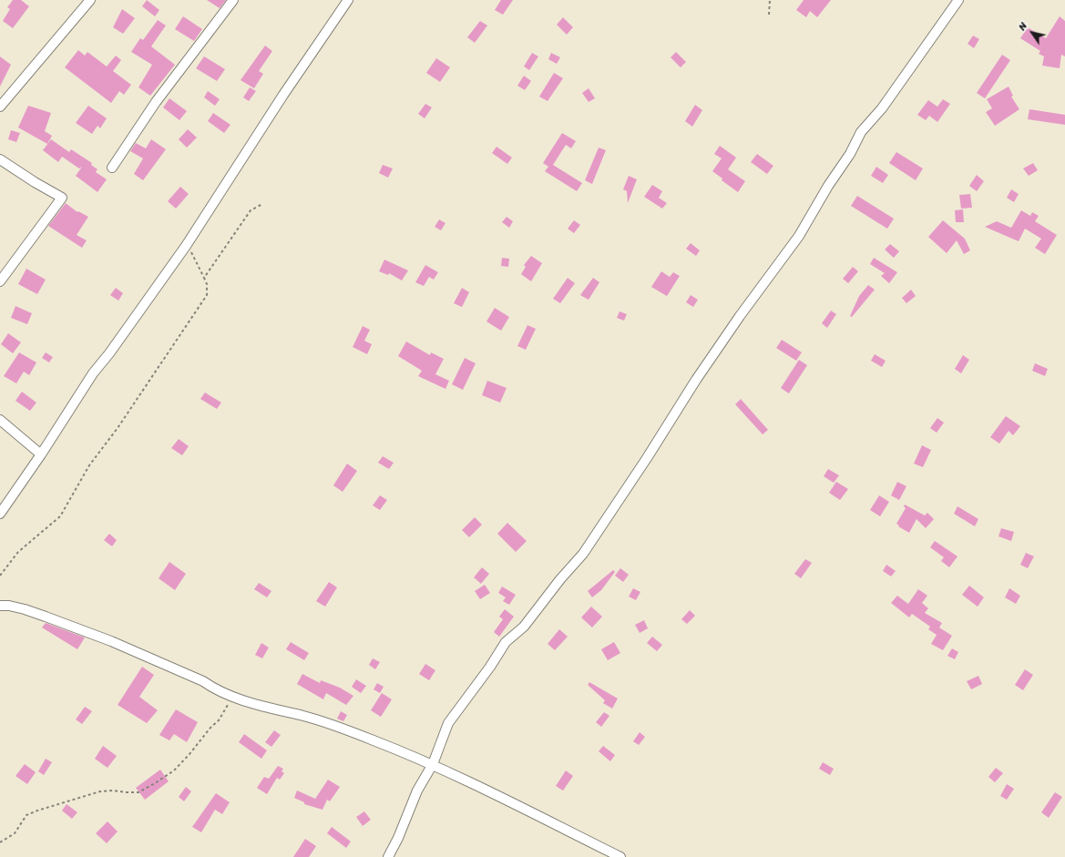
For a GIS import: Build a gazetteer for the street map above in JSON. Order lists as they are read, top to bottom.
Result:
{
  "north": "top left"
}
